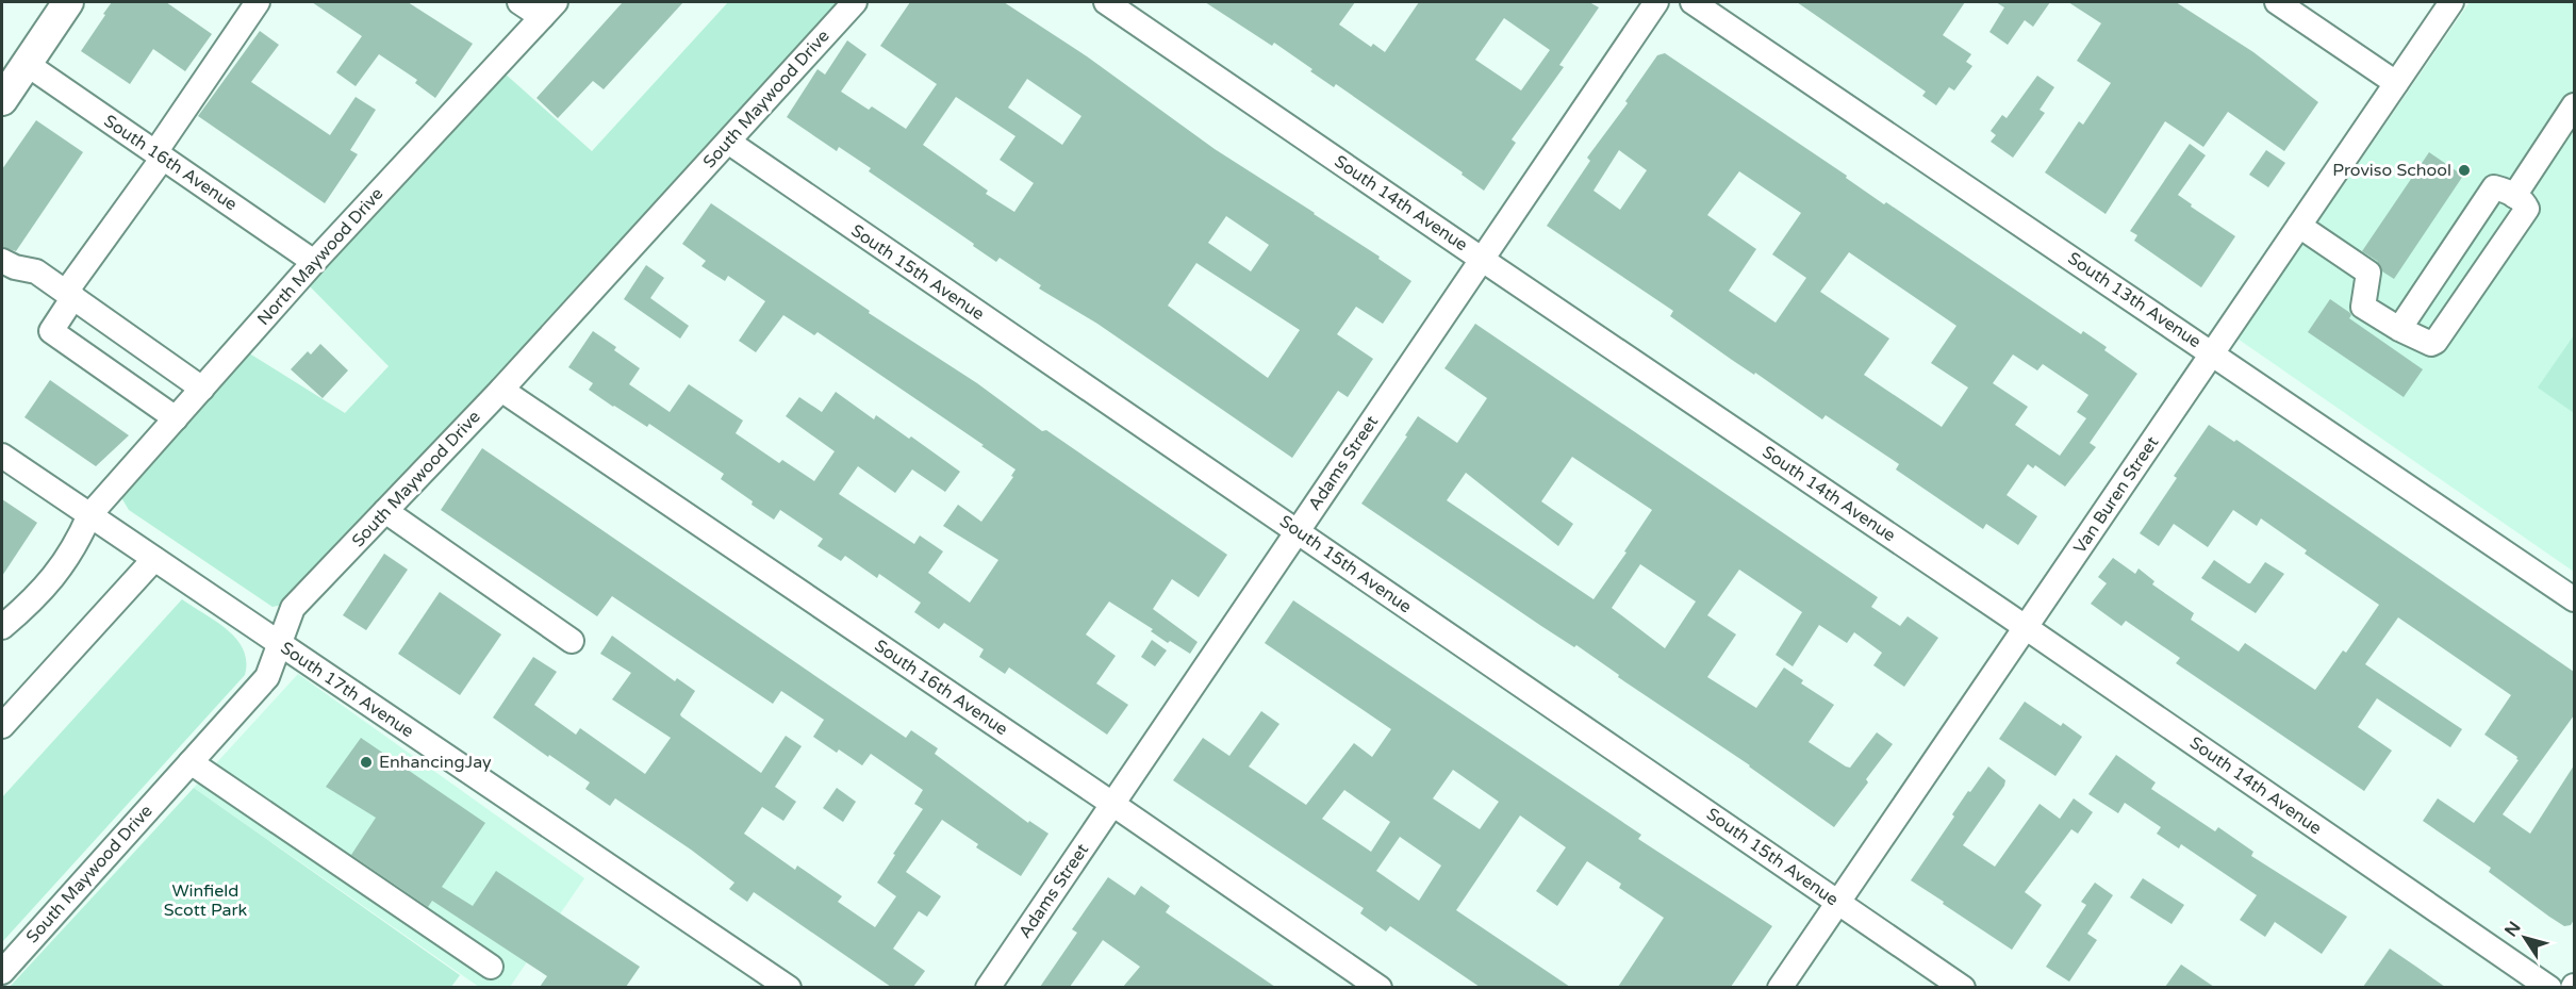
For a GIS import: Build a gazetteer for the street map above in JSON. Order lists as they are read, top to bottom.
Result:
{
  "streets": {
    "street": [
      "South Maywood Drive",
      "South 16th Avenue",
      "South 14th Avenue",
      "North Maywood Drive",
      "South 15th Avenue",
      "South 13th Avenue",
      "Adams Street",
      "Van Buren Street",
      "South 17th Avenue"
    ]
  },
  "crossings": [
    ["South Maywood Drive", "South 16th Avenue"],
    ["South Maywood Drive", "South 15th Avenue"],
    ["South Maywood Drive", "South 17th Avenue"],
    ["South 16th Avenue", "North Maywood Drive"],
    ["South 16th Avenue", "Adams Street"],
    ["South 14th Avenue", "Adams Street"],
    ["South 14th Avenue", "Van Buren Street"],
    ["North Maywood Drive", "South 17th Avenue"],
    ["South 15th Avenue", "Adams Street"],
    ["South 15th Avenue", "Van Buren Street"],
    ["South 13th Avenue", "Van Buren Street"]
  ],
  "parks": ["Winfield Scott Park"],
  "places": ["Proviso School", "EnhancingJay"],
  "north": "top left"
}
